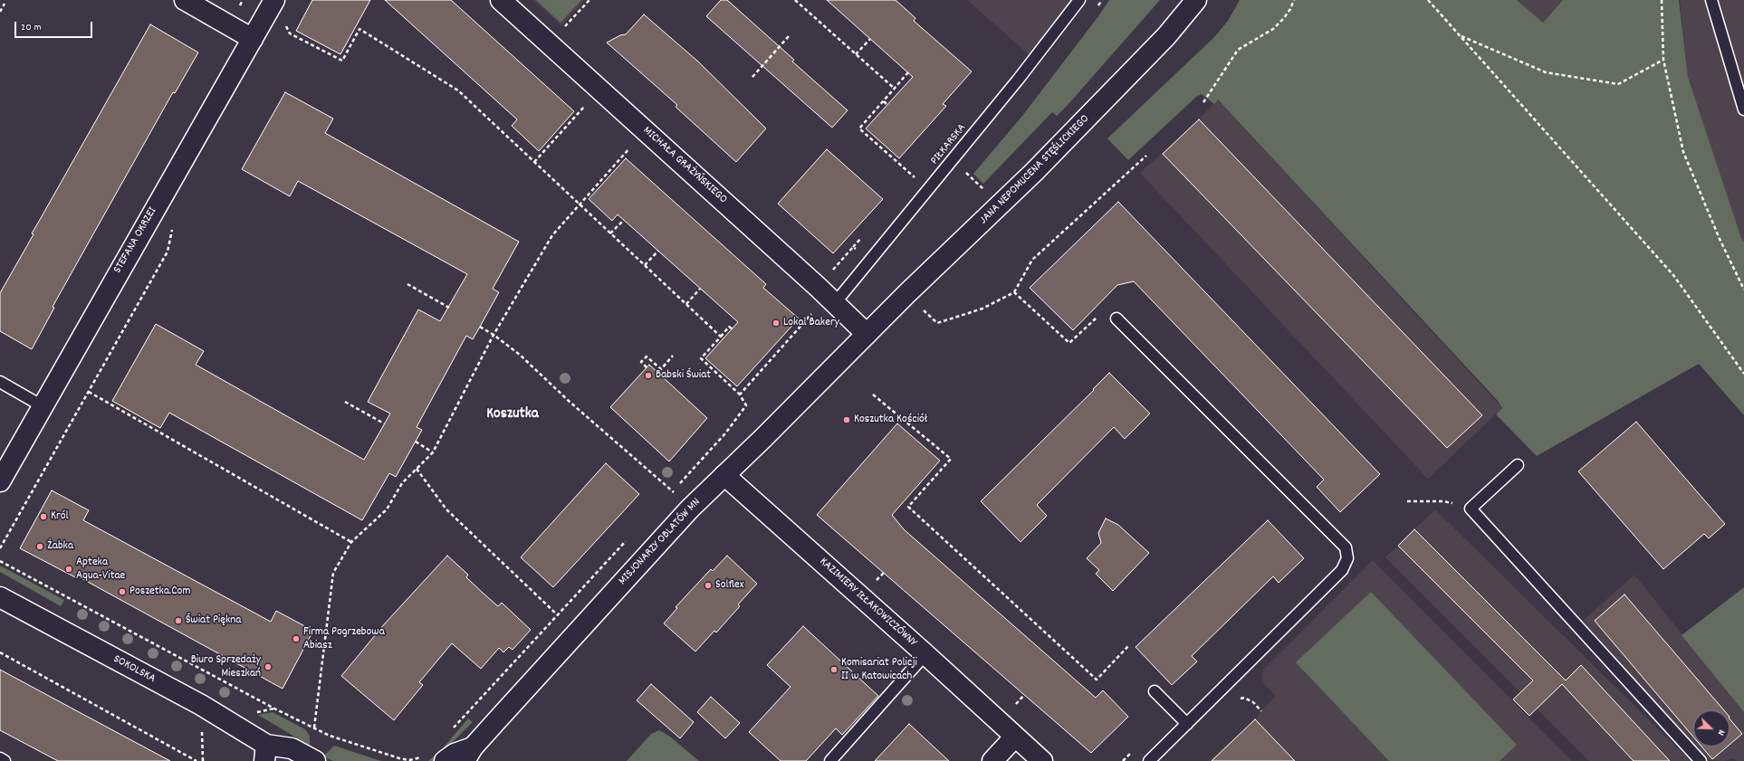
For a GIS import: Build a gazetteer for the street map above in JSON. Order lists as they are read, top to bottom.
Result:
{
  "streets": {
    "street": [
      "MICHAŁA GRAŻYŃSKIEGO",
      "JANA NEPOMUCENA STĘŚLICKIEGO",
      "STEFANA OKRZEI",
      "MISJONARZY OBLATÓW MN",
      "KAZIMIERY IŁŁAKOWICZÓWNY",
      "SOKOLSKA"
    ],
    "lane": ["PIŁKARSKA"]
  },
  "crossings": [
    ["PIŁKARSKA", "MICHAŁA GRAŻYŃSKIEGO"],
    ["MICHAŁA GRAŻYŃSKIEGO", "JANA NEPOMUCENA STĘŚLICKIEGO"],
    ["MICHAŁA GRAŻYŃSKIEGO", "MISJONARZY OBLATÓW MN"],
    ["JANA NEPOMUCENA STĘŚLICKIEGO", "MISJONARZY OBLATÓW MN"],
    ["MISJONARZY OBLATÓW MN", "KAZIMIERY IŁŁAKOWICZÓWNY"]
  ],
  "districts": ["Koszutka"],
  "places": [
    "Lokal Bakery",
    "Babski Świat",
    "Koszutka Kościół",
    "Król",
    "Żabka",
    "Apteka Aqua-Vitae",
    "Solflex",
    "Poszetka.Com",
    "Świat Piękna",
    "Firma Pogrzebowa Abiasz",
    "Biuro Sprzedaży Mieszkań",
    "Komisariat Policji II w Katowicach"
  ],
  "scale_bar": "20 m",
  "north": "bottom right"
}
